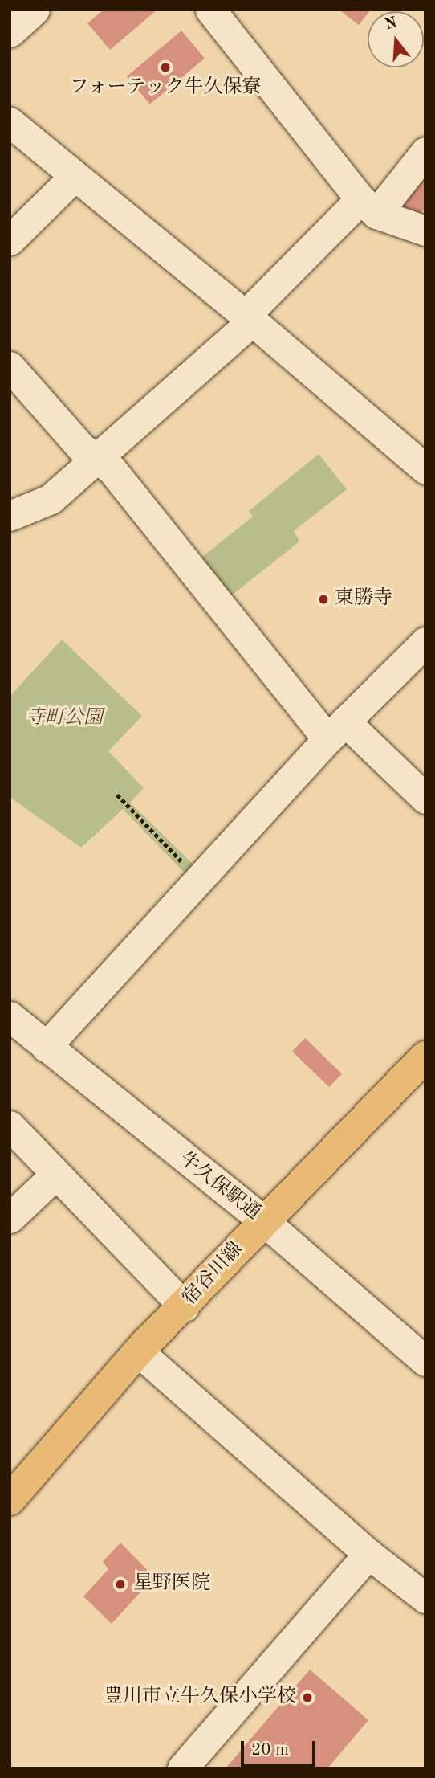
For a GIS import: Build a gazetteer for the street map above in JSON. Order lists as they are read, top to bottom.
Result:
{
  "streets": {
    "main road": ["宿谷川線"],
    "street": ["牛久保駅通"]
  },
  "crossings": [
    ["牛久保駅通", "宿谷川線"]
  ],
  "parks": ["寺町公園"],
  "places": [
    "フォーテック牛久保寮",
    "東勝寺",
    "星野医院",
    "豊川市立牛久保小学校"
  ],
  "scale_bar": "20 m",
  "north": "top"
}
